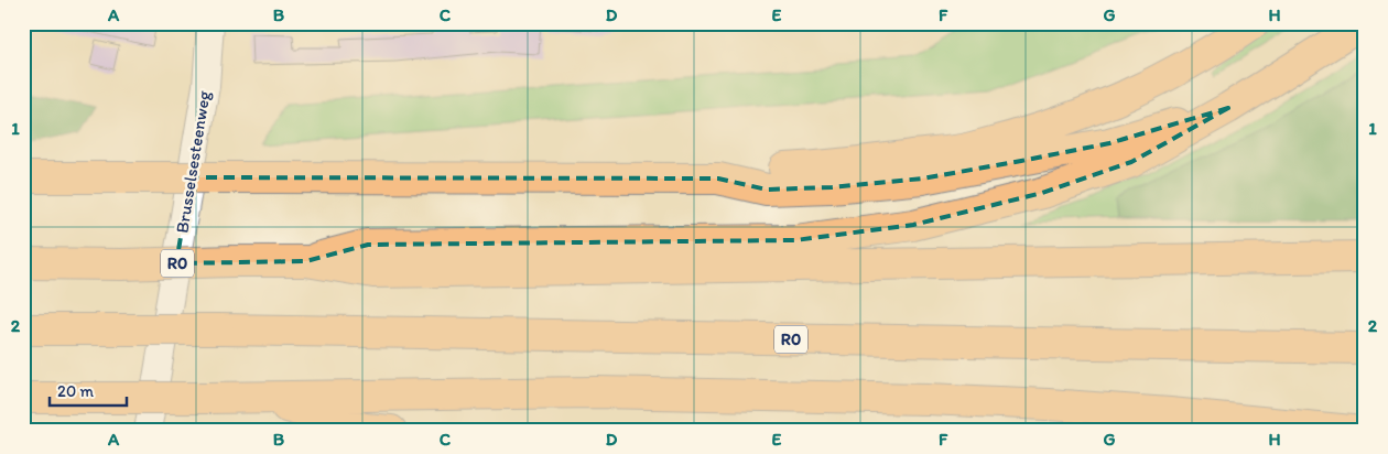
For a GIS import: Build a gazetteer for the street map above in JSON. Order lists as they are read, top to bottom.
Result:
{
  "streets": {
    "highway": ["R0"],
    "street": ["Brusselsesteenweg"]
  },
  "scale_bar": "20 m",
  "grid": {
    "columns": [
      "A",
      "B",
      "C",
      "D",
      "E",
      "F",
      "G",
      "H"
    ],
    "rows": ["1", "2"]
  }
}
